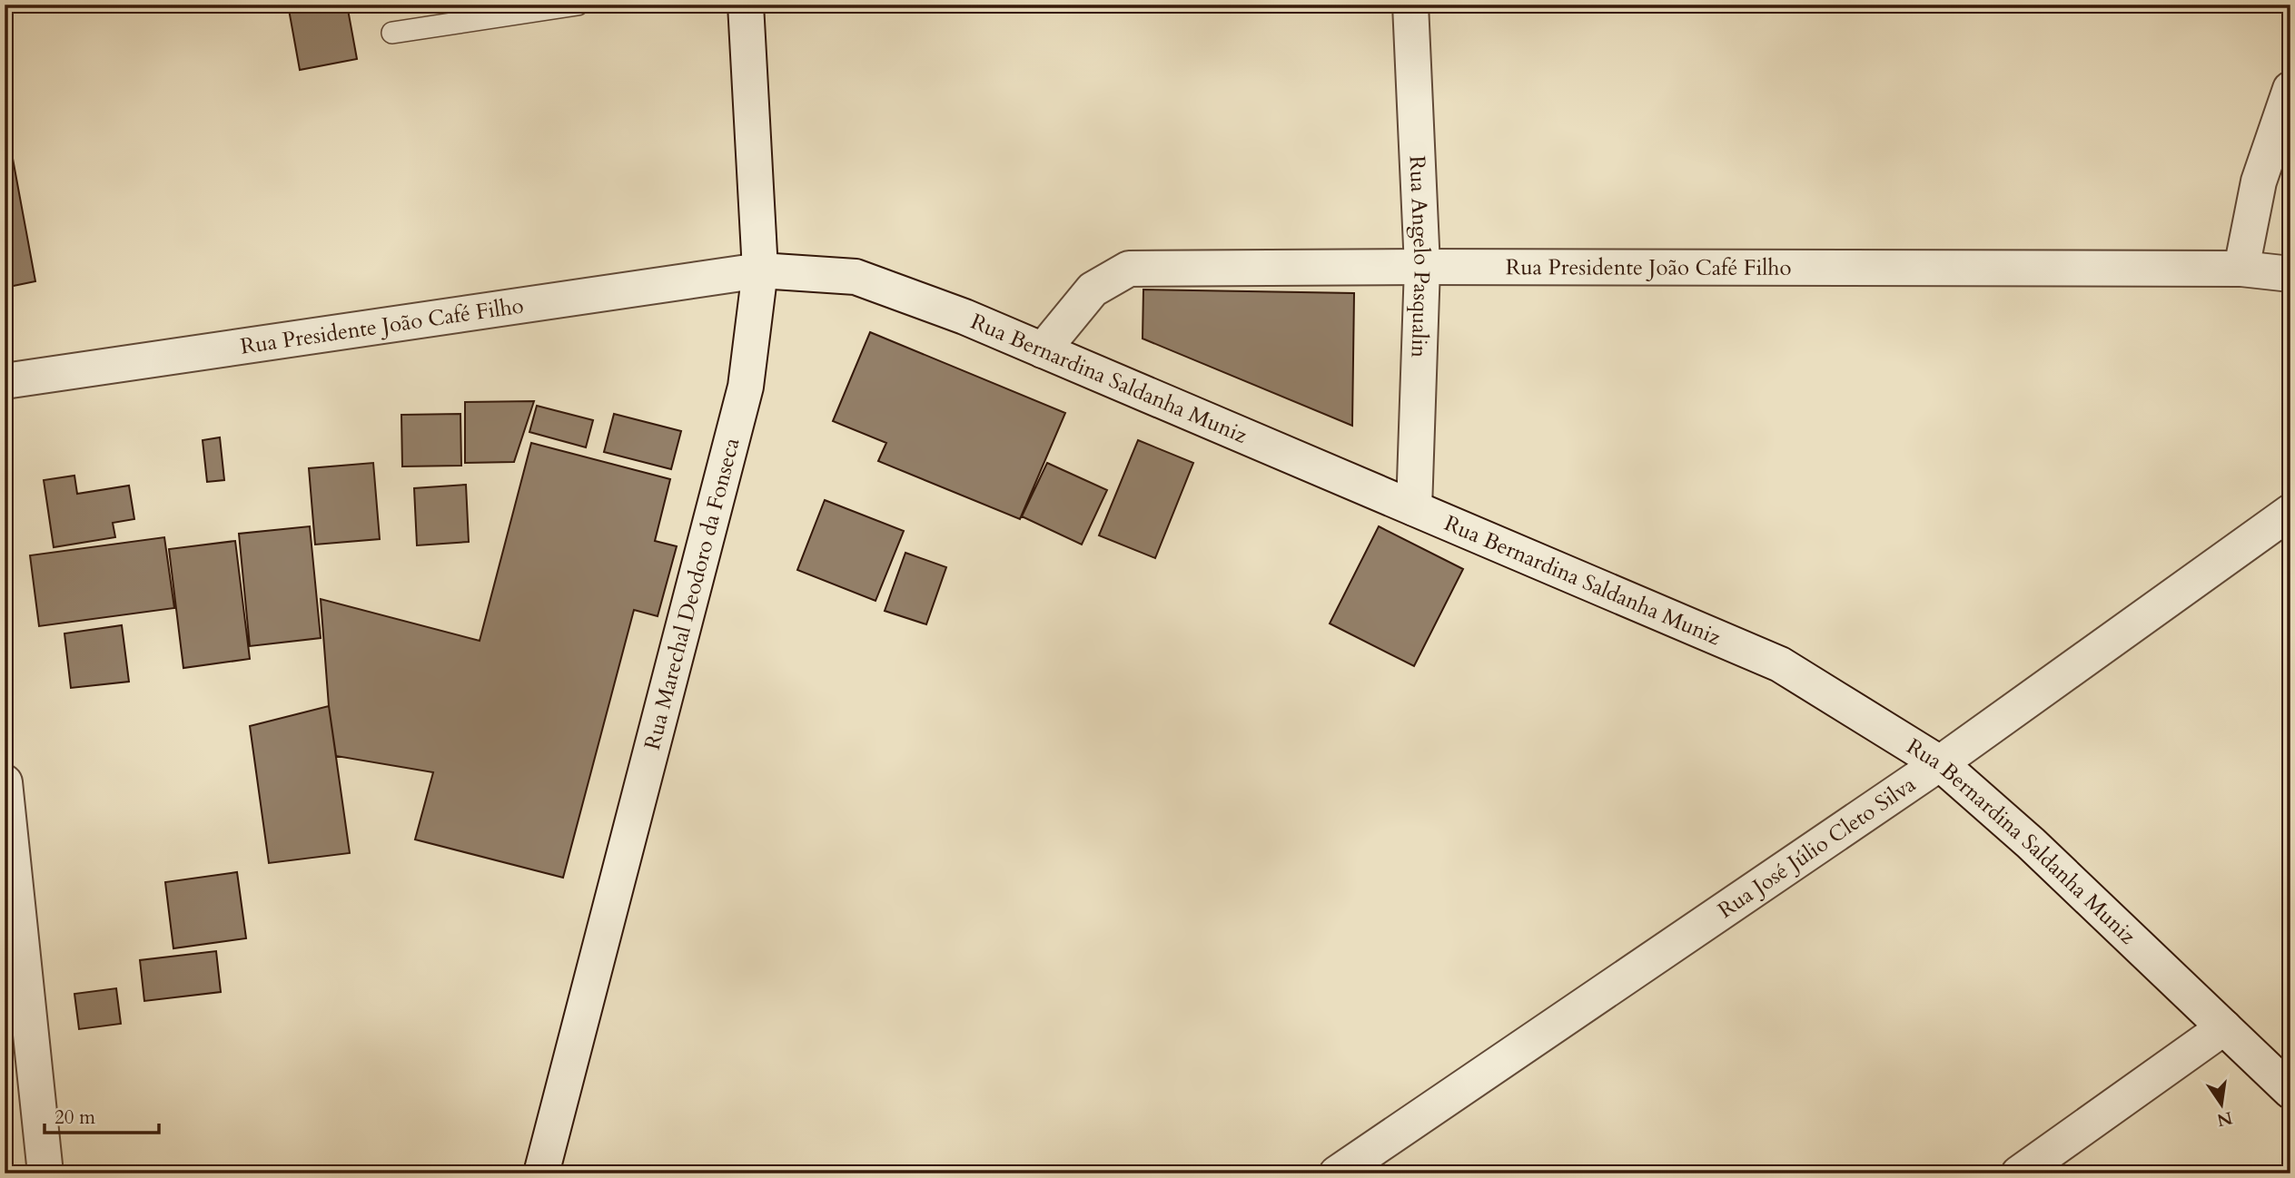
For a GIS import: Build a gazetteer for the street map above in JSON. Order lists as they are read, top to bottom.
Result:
{
  "streets": {
    "street": [
      "Rua Angelo Pasqualin",
      "Rua Presidente João Café Filho",
      "Rua Bernardina Saldanha Muniz",
      "Rua Marechal Deodoro da Fonseca",
      "Rua José Júlio Cleto Silva"
    ]
  },
  "crossings": [
    ["Rua Angelo Pasqualin", "Rua Presidente João Café Filho"],
    ["Rua Angelo Pasqualin", "Rua Bernardina Saldanha Muniz"],
    ["Rua Presidente João Café Filho", "Rua Bernardina Saldanha Muniz"],
    ["Rua Presidente João Café Filho", "Rua Marechal Deodoro da Fonseca"],
    ["Rua Bernardina Saldanha Muniz", "Rua Marechal Deodoro da Fonseca"],
    ["Rua Bernardina Saldanha Muniz", "Rua José Júlio Cleto Silva"]
  ],
  "scale_bar": "20 m",
  "north": "bottom"
}
